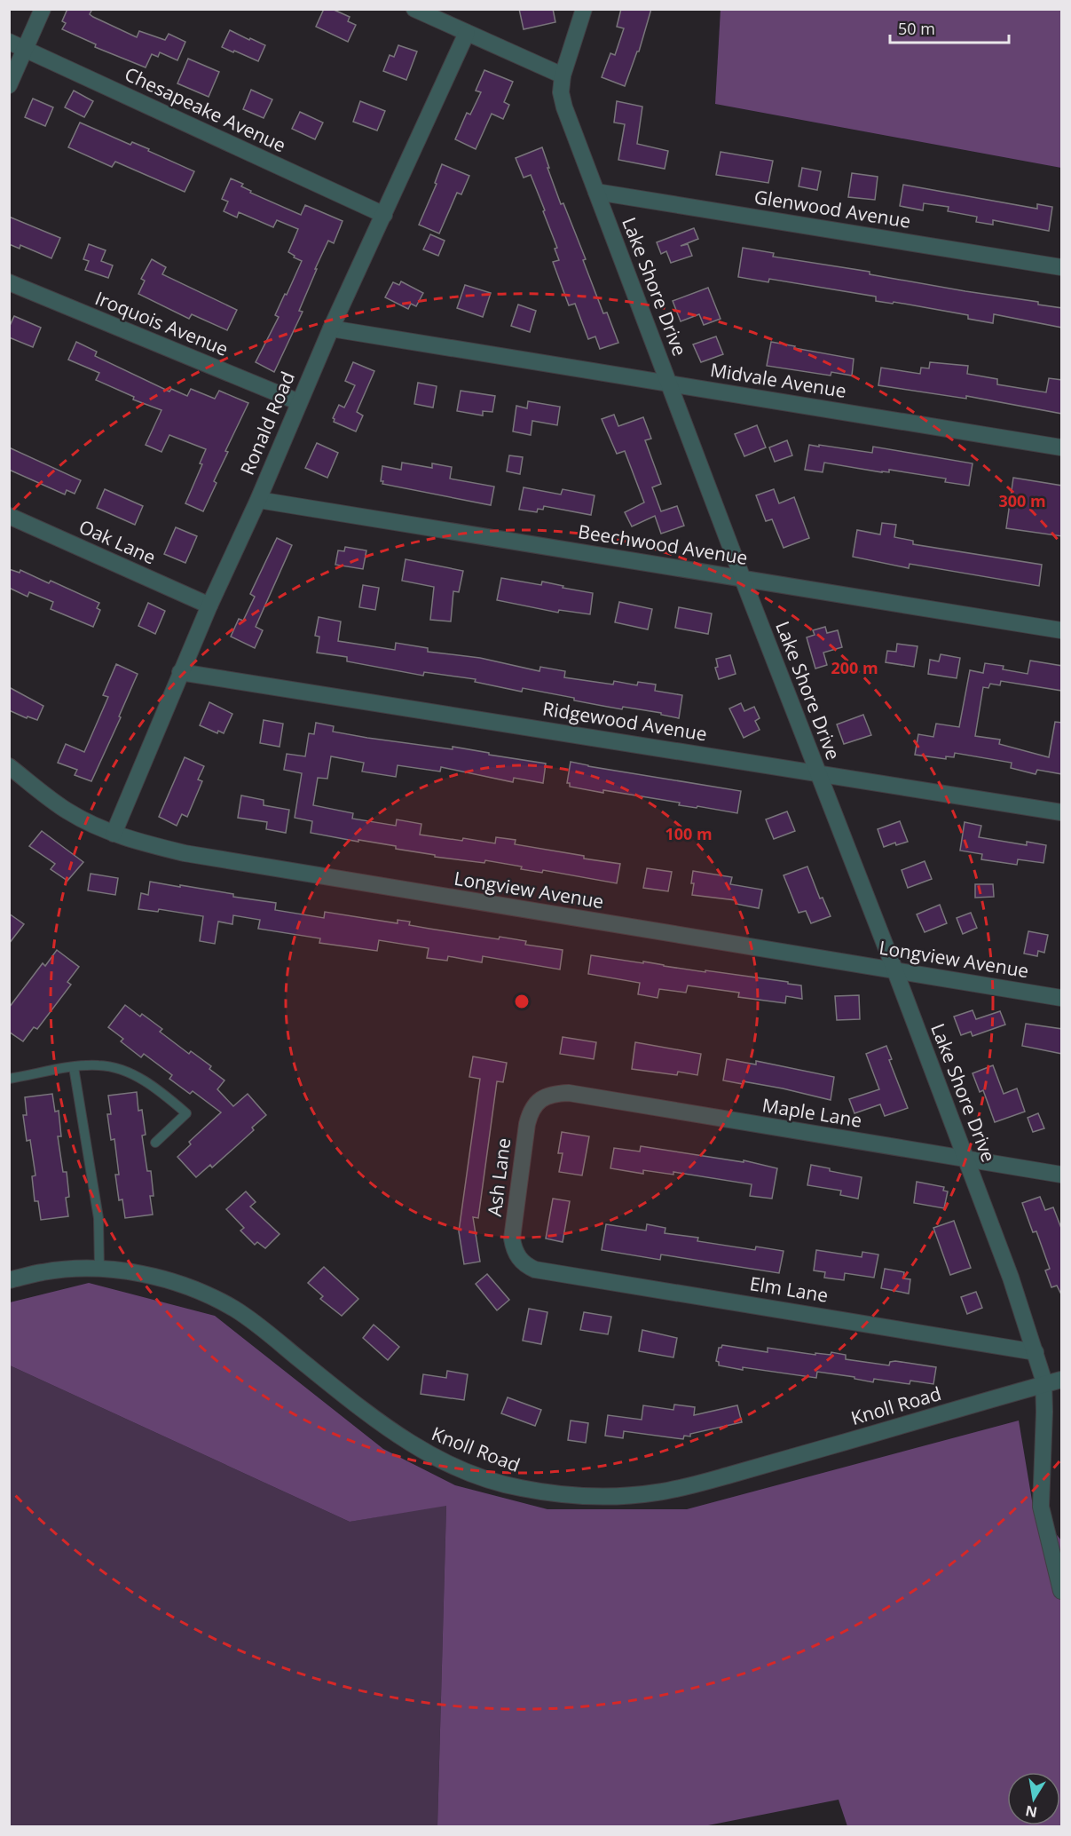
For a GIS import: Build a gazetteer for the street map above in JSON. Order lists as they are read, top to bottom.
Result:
{
  "streets": {
    "street": [
      "Chesapeake Avenue",
      "Glenwood Avenue",
      "Lake Shore Drive",
      "Iroquois Avenue",
      "Midvale Avenue",
      "Ronald Road",
      "Oak Lane",
      "Beechwood Avenue",
      "Ridgewood Avenue",
      "Longview Avenue",
      "Maple Lane",
      "Ash Lane",
      "Elm Lane",
      "Knoll Road"
    ]
  },
  "crossings": [
    ["Chesapeake Avenue", "Ronald Road"],
    ["Glenwood Avenue", "Lake Shore Drive"],
    ["Lake Shore Drive", "Midvale Avenue"],
    ["Lake Shore Drive", "Beechwood Avenue"],
    ["Lake Shore Drive", "Ridgewood Avenue"],
    ["Lake Shore Drive", "Longview Avenue"],
    ["Lake Shore Drive", "Maple Lane"],
    ["Lake Shore Drive", "Elm Lane"],
    ["Lake Shore Drive", "Knoll Road"],
    ["Iroquois Avenue", "Ronald Road"],
    ["Midvale Avenue", "Ronald Road"],
    ["Ronald Road", "Oak Lane"],
    ["Ronald Road", "Beechwood Avenue"],
    ["Ronald Road", "Ridgewood Avenue"],
    ["Ronald Road", "Longview Avenue"],
    ["Maple Lane", "Ash Lane"],
    ["Ash Lane", "Elm Lane"]
  ],
  "scale_bar": "50 m",
  "north": "bottom",
  "rings": ["300 m", "200 m", "100 m"]
}
